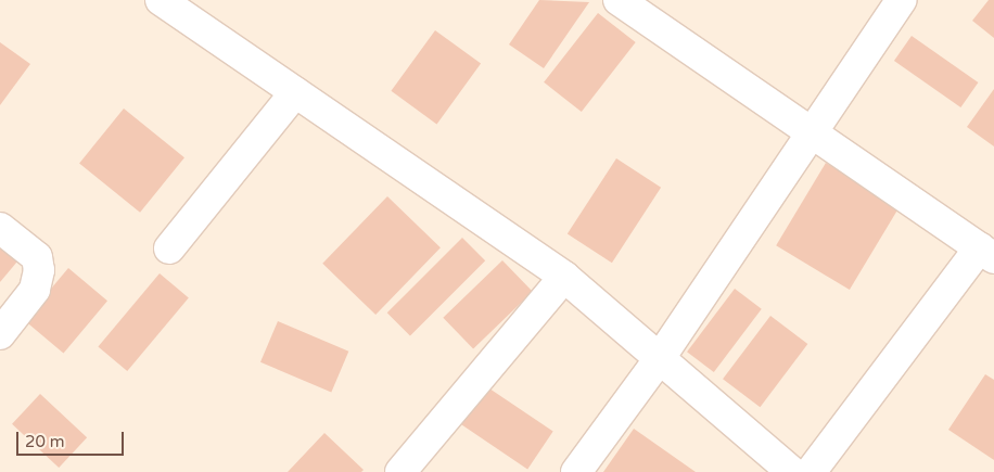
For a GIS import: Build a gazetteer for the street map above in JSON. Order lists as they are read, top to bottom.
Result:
{
  "scale_bar": "20 m"
}
